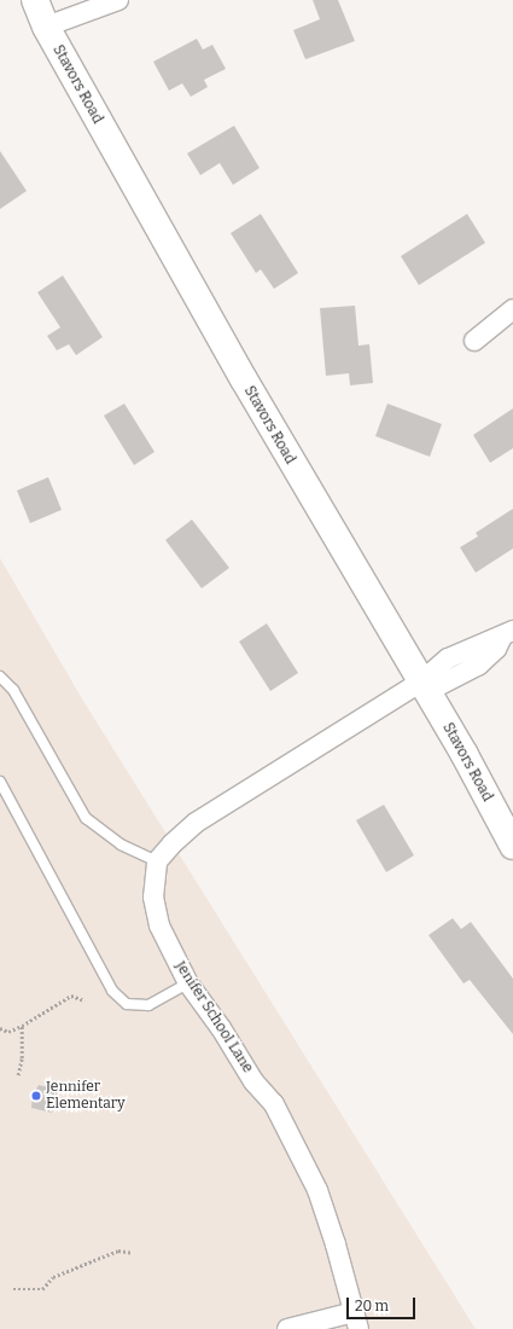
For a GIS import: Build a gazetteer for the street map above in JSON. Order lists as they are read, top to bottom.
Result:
{
  "streets": {
    "street": ["Stavors Road", "Jenifer School Lane"]
  },
  "places": ["Jennifer Elementary"],
  "scale_bar": "20 m"
}
